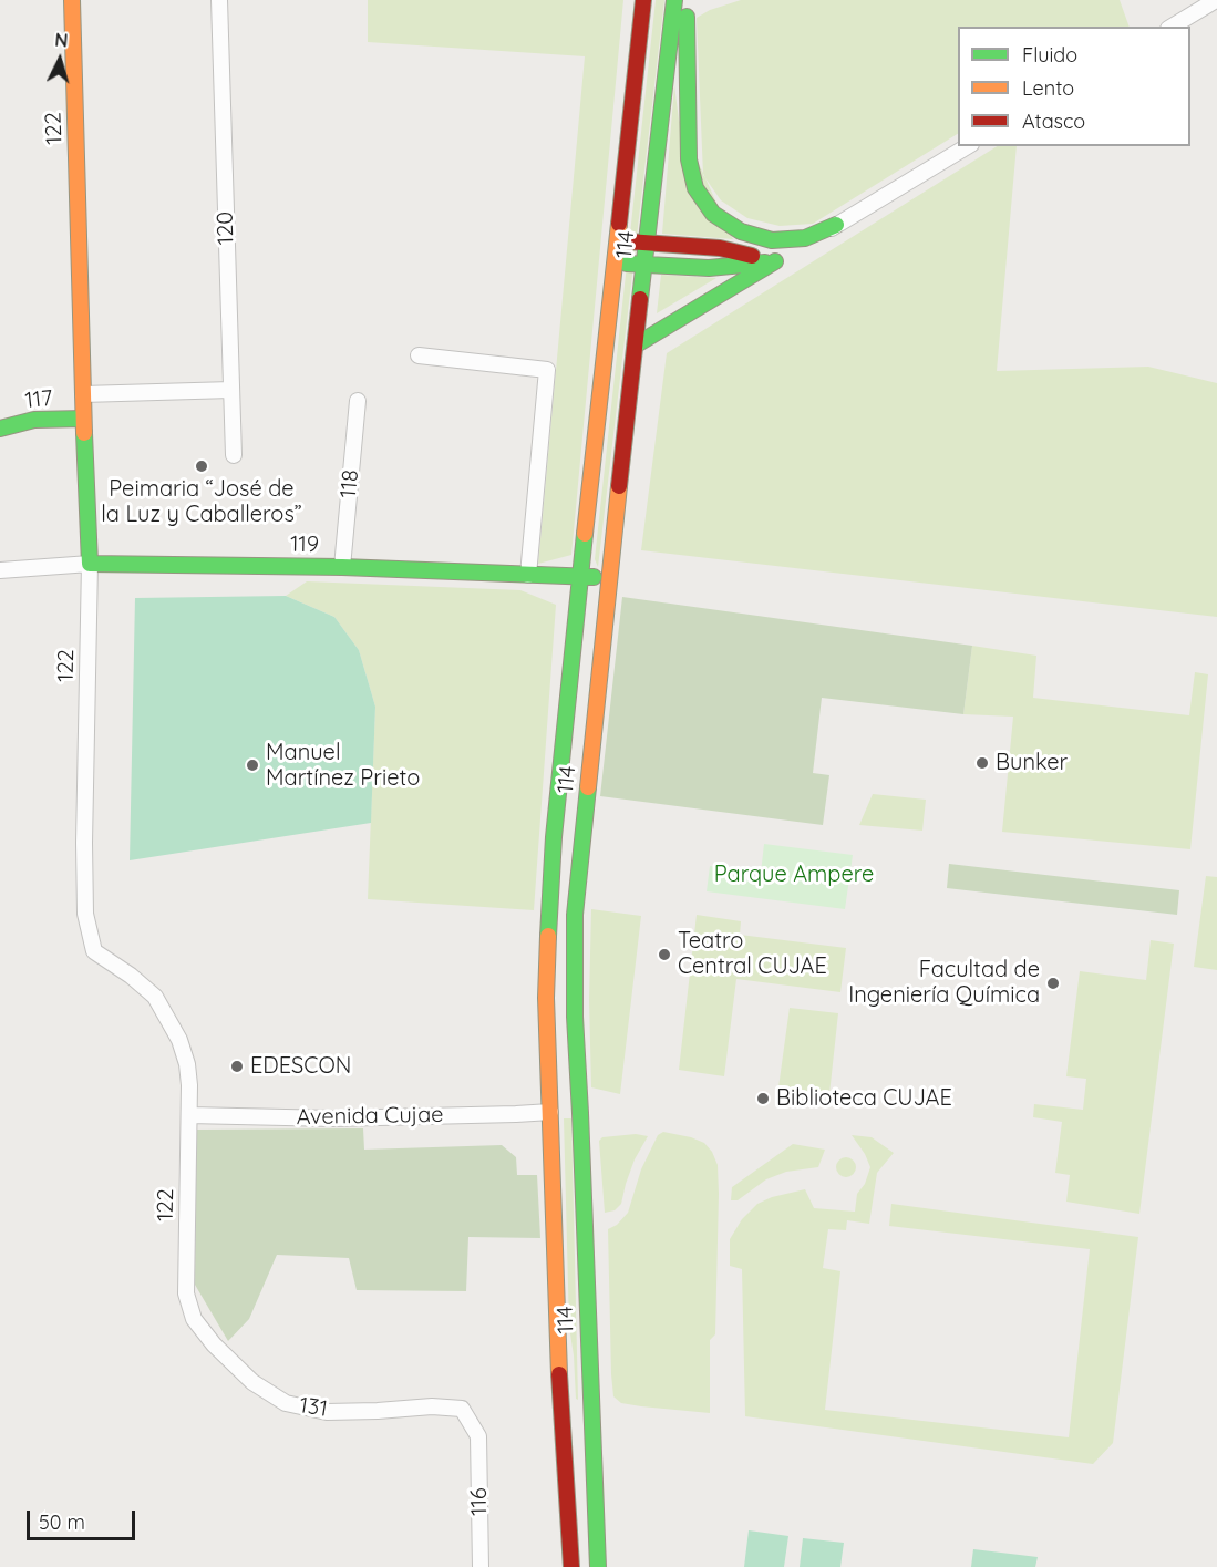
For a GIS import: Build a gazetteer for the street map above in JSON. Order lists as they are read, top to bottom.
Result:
{
  "streets": {
    "main road": [
      "122",
      "114",
      "117",
      "119"
    ],
    "street": [
      "120",
      "118",
      "Avenida Cujae",
      "131",
      "116"
    ]
  },
  "crossings": [
    ["122", "117"],
    ["122", "119"],
    ["122", "Avenida Cujae"],
    ["122", "131"],
    ["114", "119"],
    ["114", "Avenida Cujae"],
    ["118", "119"],
    ["131", "116"]
  ],
  "parks": ["Parque Ampere"],
  "places": [
    "Peimaria “José de la Luz y Caballeros”",
    "Bunker",
    "Manuel Martínez Prieto",
    "Teatro Central CUJAE",
    "Facultad de Ingeniería Química",
    "EDESCON",
    "Biblioteca CUJAE"
  ],
  "legend": ["Fluido", "Lento", "Atasco"],
  "scale_bar": "50 m",
  "north": "top"
}
